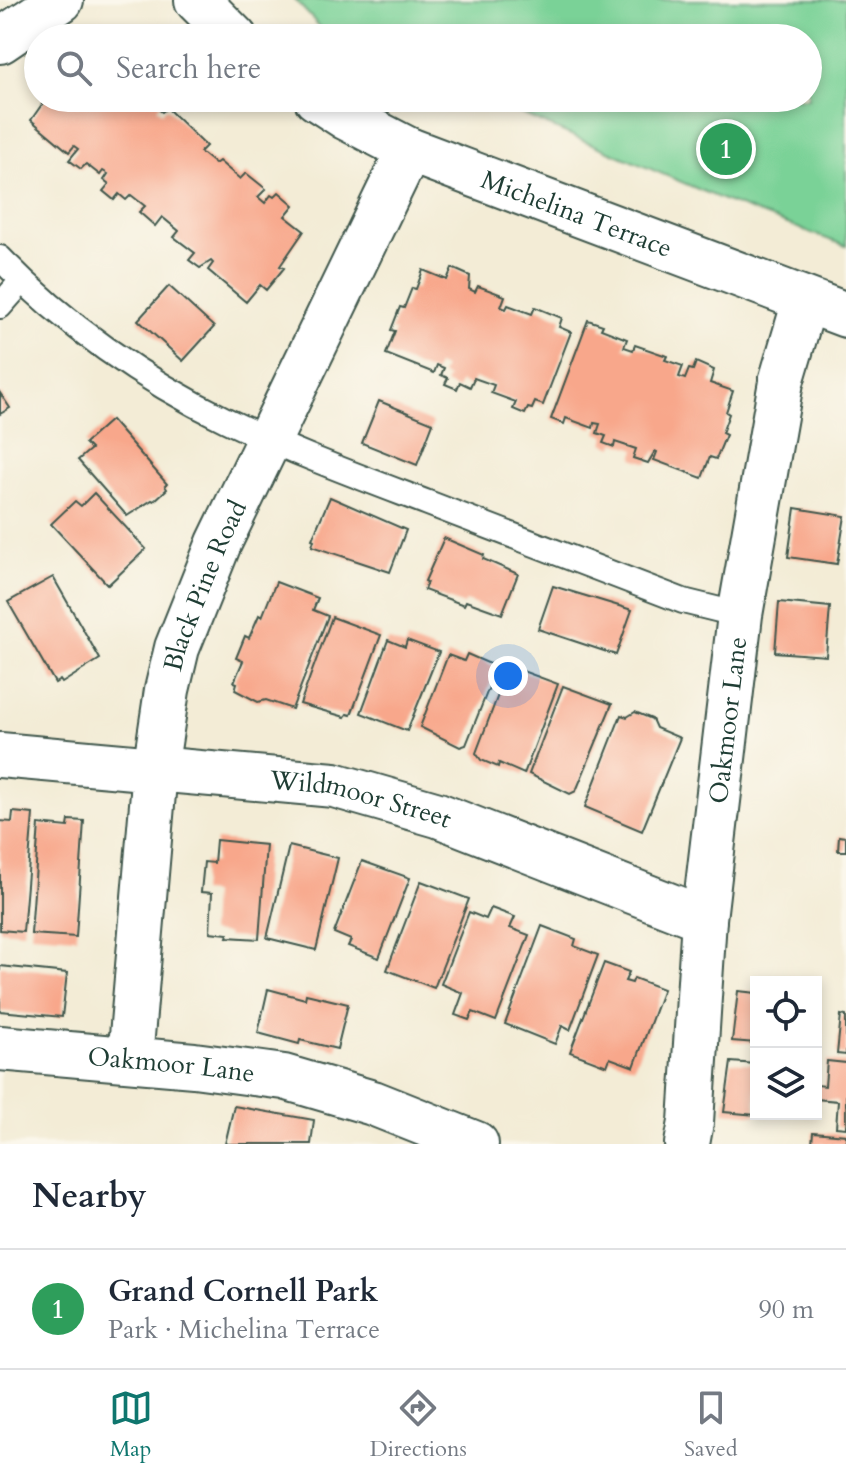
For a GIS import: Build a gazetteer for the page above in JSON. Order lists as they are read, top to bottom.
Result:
{
  "streets": {
    "street": [
      "Michelina Terrace",
      "Black Pine Road",
      "Oakmoor Lane",
      "Wildmoor Street"
    ]
  },
  "crossings": [
    ["Michelina Terrace", "Black Pine Road"],
    ["Michelina Terrace", "Oakmoor Lane"],
    ["Black Pine Road", "Oakmoor Lane"],
    ["Black Pine Road", "Wildmoor Street"],
    ["Oakmoor Lane", "Wildmoor Street"]
  ],
  "page": {
    "search": "Search here",
    "pins": "1",
    "heading": "Nearby",
    "list": [
      {
        "mark": "1",
        "name": "Grand Cornell Park",
        "note": "Park · Michelina Terrace",
        "value": "90 m"
      }
    ],
    "nav": ["Map", "Directions", "Saved"]
  }
}
